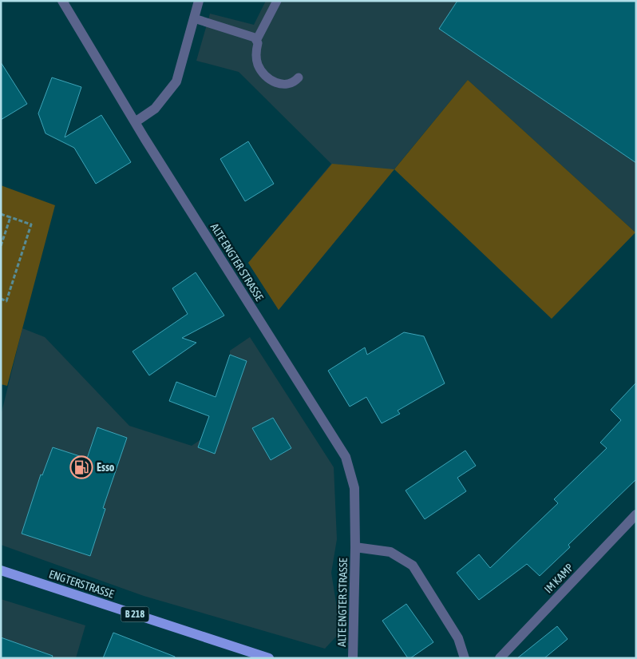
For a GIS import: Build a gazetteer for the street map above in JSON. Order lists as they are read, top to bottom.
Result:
{
  "streets": {
    "main road": ["ENGTERSTRASSE", "B 218"],
    "street": ["ALTE ENGTER STRASSE", "IM KAMP"]
  },
  "places": {
    "fuel station": ["Esso"]
  }
}
